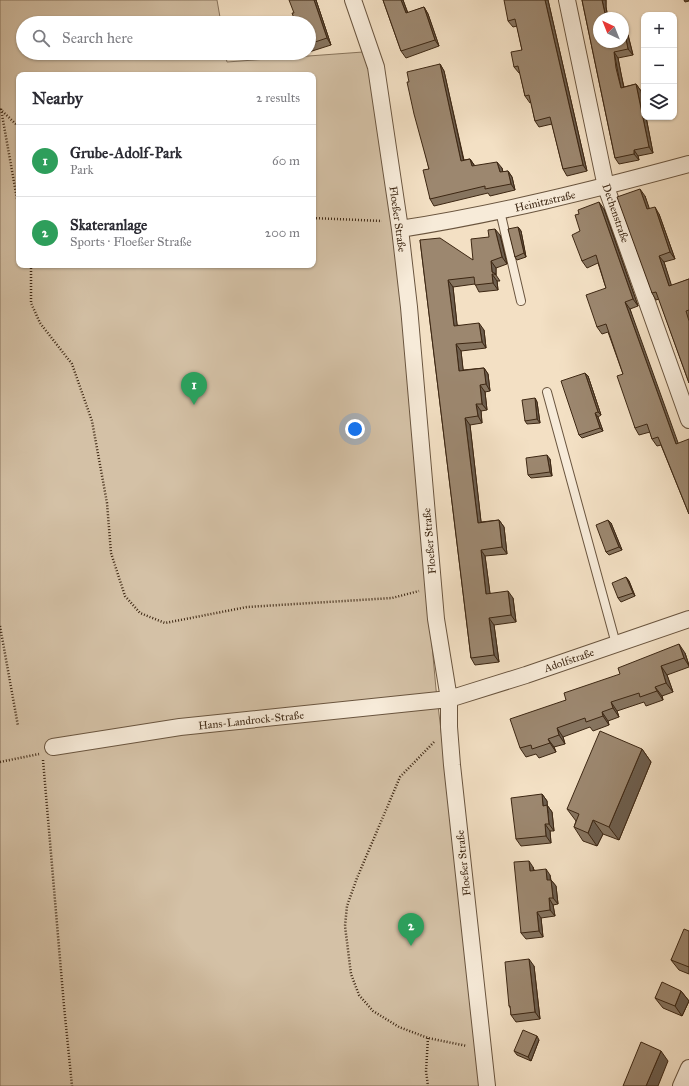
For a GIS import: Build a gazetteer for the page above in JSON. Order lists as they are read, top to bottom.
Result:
{
  "streets": {
    "street": [
      "Heinitzstraße",
      "Dechenstraße",
      "Floeßer Straße",
      "Adolfstraße",
      "Hans-Landrock-Straße"
    ]
  },
  "crossings": [
    ["Heinitzstraße", "Dechenstraße"],
    ["Heinitzstraße", "Floeßer Straße"],
    ["Floeßer Straße", "Adolfstraße"],
    ["Floeßer Straße", "Hans-Landrock-Straße"],
    ["Adolfstraße", "Hans-Landrock-Straße"]
  ],
  "north": "top left",
  "page": {
    "map_buttons": ["+", "−"],
    "search": "Search here",
    "heading": ["Nearby", "2 results"],
    "list": [
      {
        "mark": "1",
        "name": "Grube-Adolf-Park",
        "note": "Park",
        "value": "60 m"
      },
      {
        "mark": "2",
        "name": "Skateranlage",
        "note": "Sports · Floeßer Straße",
        "value": "200 m"
      }
    ],
    "pins": ["1", "2"]
  }
}
